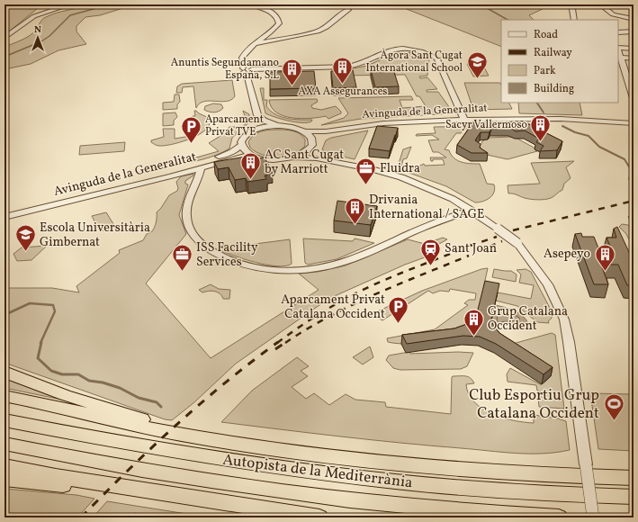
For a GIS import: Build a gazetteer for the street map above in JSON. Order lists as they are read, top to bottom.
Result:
{
  "streets": {
    "highway": ["Autopista de la Mediterrània"],
    "street": ["Avinguda de la Generalitat"]
  },
  "places": {
    "school or university": ["Àgora Sant Cugat International School", "Escola Universitària Gimbernat"],
    "building": [
      "AXA Assegurances",
      "Anuntis Segundamano España, S.L",
      "Sacyr Vallermoso",
      "AC Sant Cugat by Marriott",
      "Drivania International / SAGE",
      "Asepeyo",
      "Grup Catalana Occident"
    ],
    "parking": ["Aparcament Privat TVE", "Aparcament Privat Catalana Occident"],
    "office": ["Fluidra", "ISS Facility Services"],
    "station": ["Sant Joan"],
    "sports": ["Club Esportiu Grup Catalana Occident"]
  },
  "legend": [
    "Road",
    "Railway",
    "Park",
    "Building"
  ],
  "north": "top"
}
